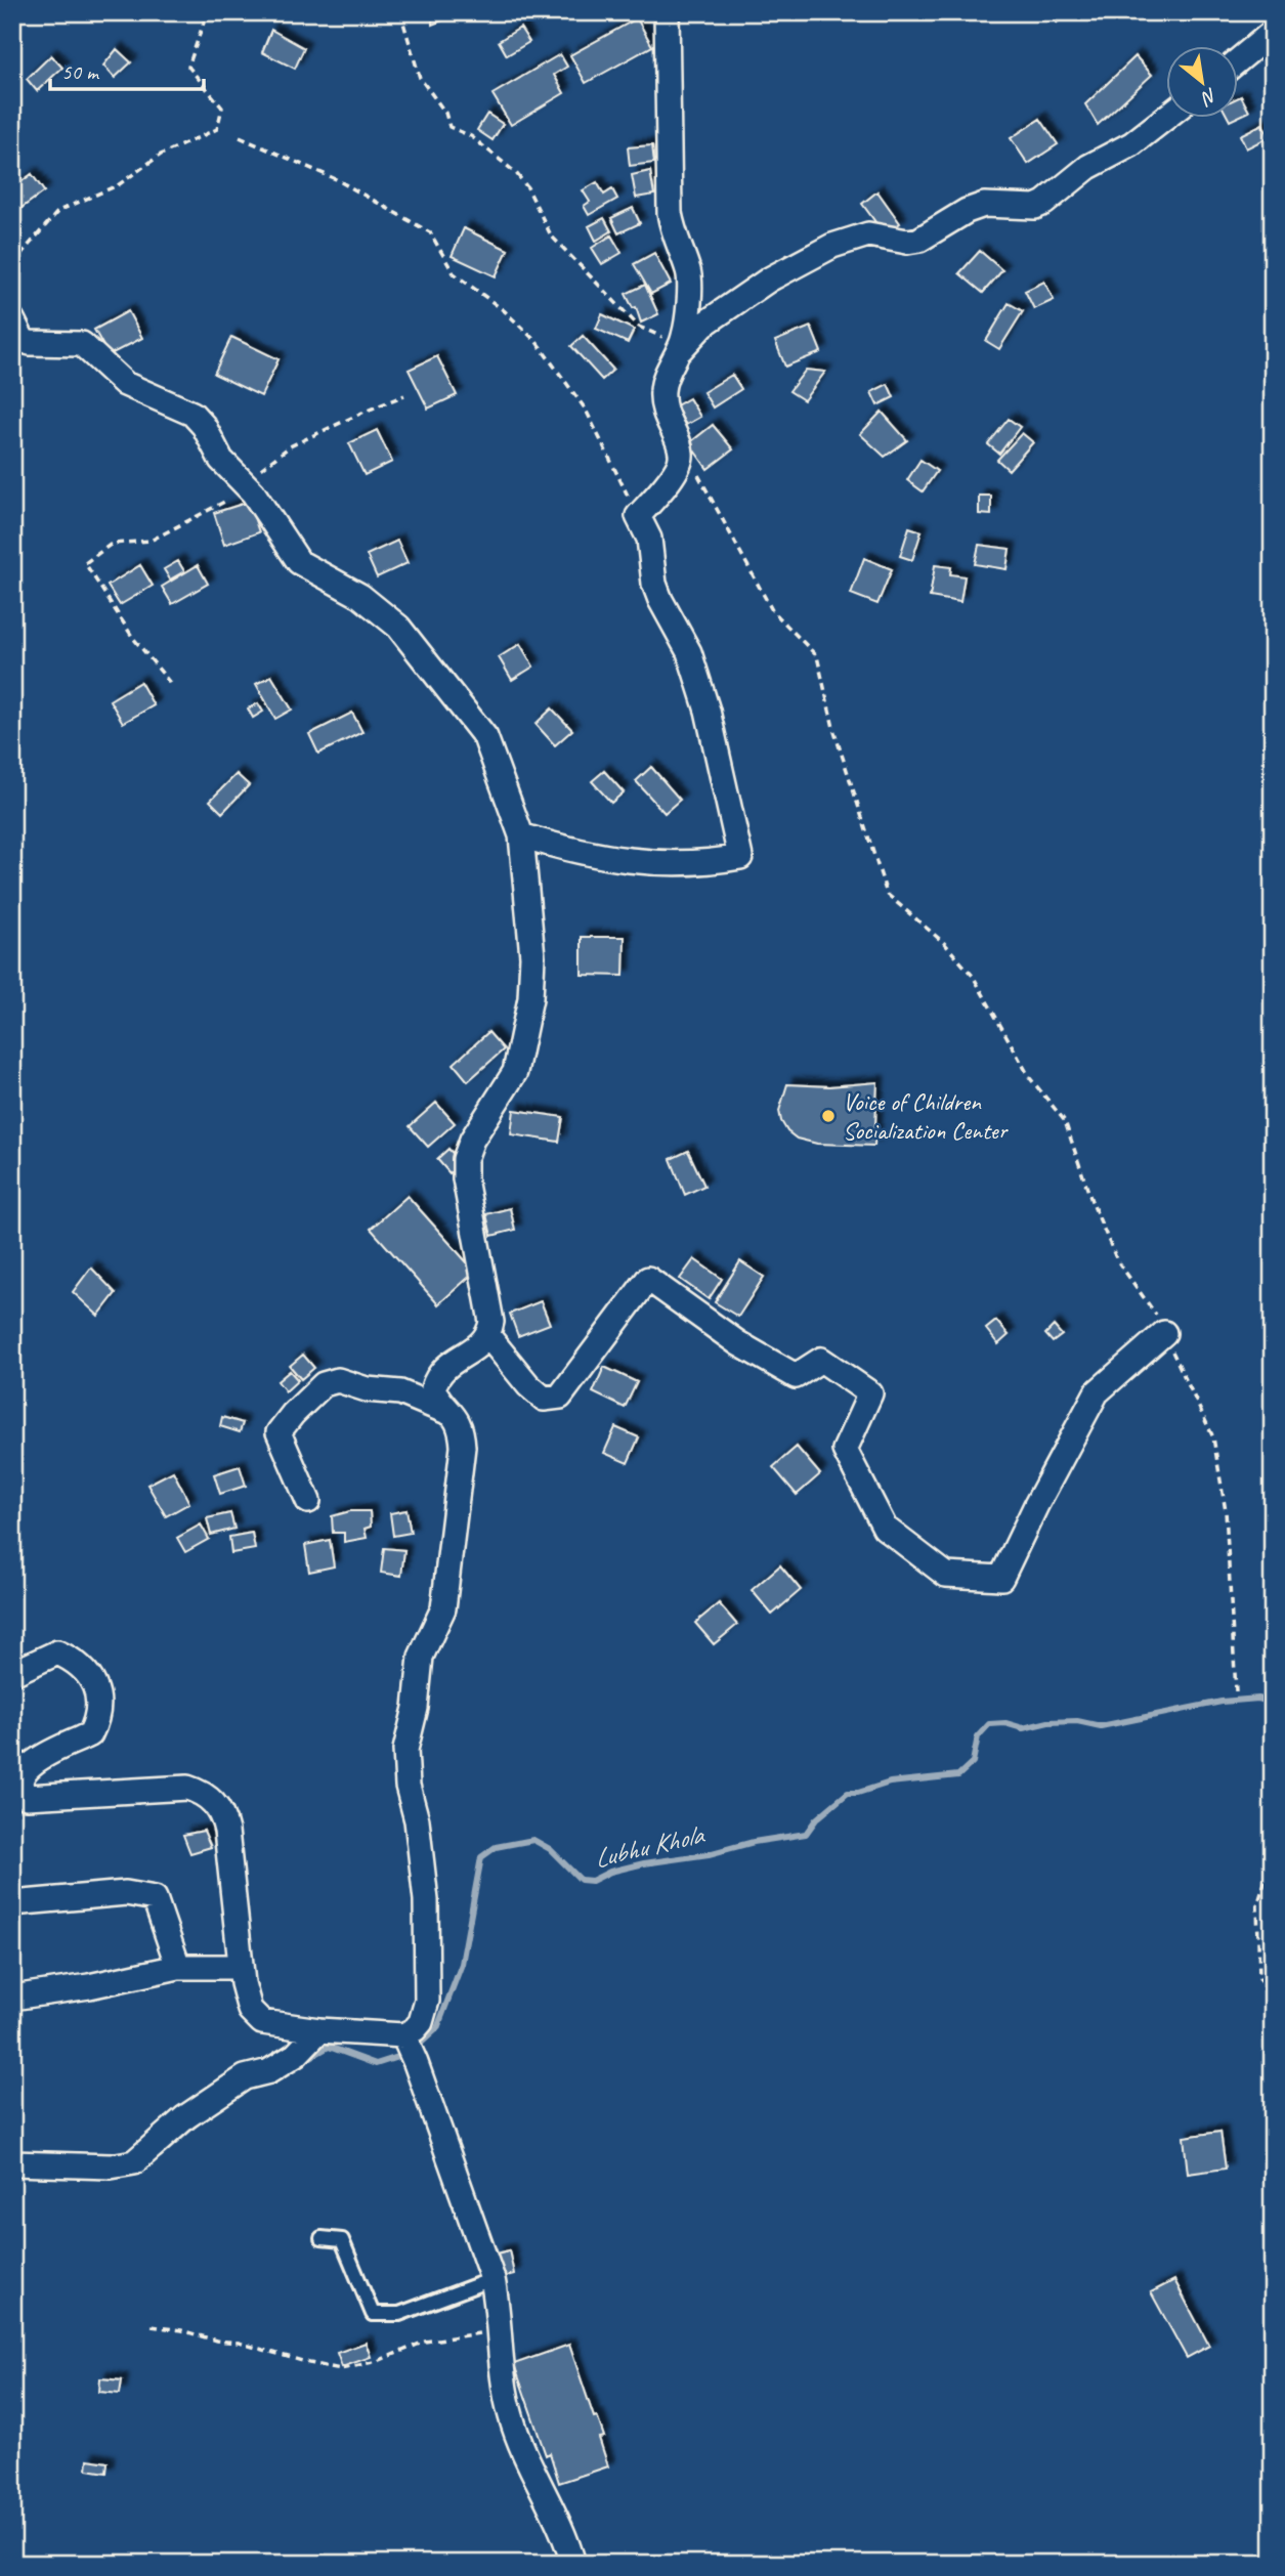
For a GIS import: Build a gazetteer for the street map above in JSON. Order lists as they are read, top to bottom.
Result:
{
  "water": ["Lubhu Khola"],
  "places": ["Voice of Children Socialization Center"],
  "scale_bar": "50 m",
  "north": "bottom right"
}
